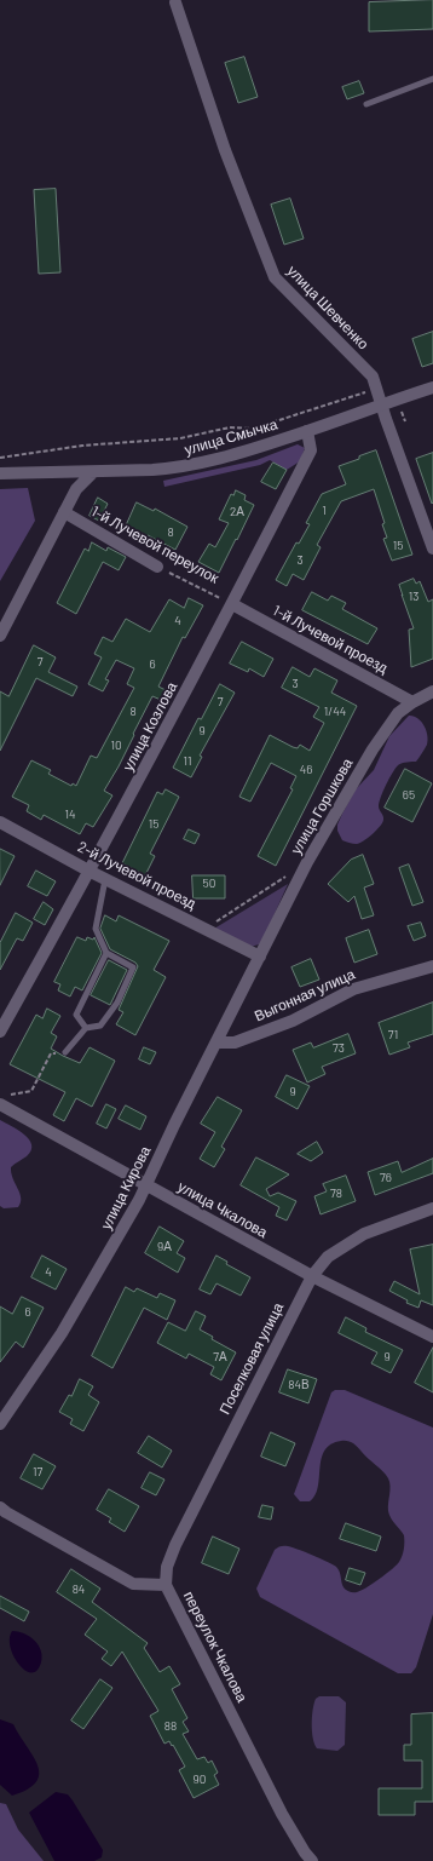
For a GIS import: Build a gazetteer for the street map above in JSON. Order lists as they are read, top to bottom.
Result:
{
  "streets": {
    "street": [
      "улица Шевченко",
      "улица Смычка",
      "1-й Лучевой переулок",
      "1-й Лучевой проезд",
      "улица Козлова",
      "улица Горшкова",
      "2-й Лучевой проезд",
      "Выгонная улица",
      "улица Кирова",
      "улица Чкалова",
      "Поселковая улица",
      "переулок Чкалова"
    ]
  },
  "crossings": [
    ["улица Шевченко", "улица Смычка"],
    ["улица Смычка", "улица Козлова"],
    ["1-й Лучевой переулок", "1-й Лучевой проезд"],
    ["1-й Лучевой переулок", "улица Козлова"],
    ["1-й Лучевой проезд", "улица Козлова"],
    ["1-й Лучевой проезд", "улица Горшкова"],
    ["улица Козлова", "2-й Лучевой проезд"],
    ["улица Горшкова", "2-й Лучевой проезд"],
    ["улица Горшкова", "улица Кирова"],
    ["2-й Лучевой проезд", "улица Кирова"],
    ["Выгонная улица", "улица Кирова"],
    ["улица Кирова", "улица Чкалова"],
    ["улица Чкалова", "Поселковая улица"],
    ["Поселковая улица", "переулок Чкалова"]
  ],
  "house_numbers": [
    "1",
    "2А",
    "8",
    "15",
    "3",
    "13",
    "4",
    "7",
    "6",
    "3",
    "7",
    "8",
    "1/44",
    "9",
    "10",
    "11",
    "46",
    "65",
    "14",
    "15",
    "50",
    "71",
    "73",
    "9",
    "76",
    "78",
    "9А",
    "4",
    "6",
    "7А",
    "9",
    "84В",
    "17",
    "84",
    "88",
    "90"
  ]
}
